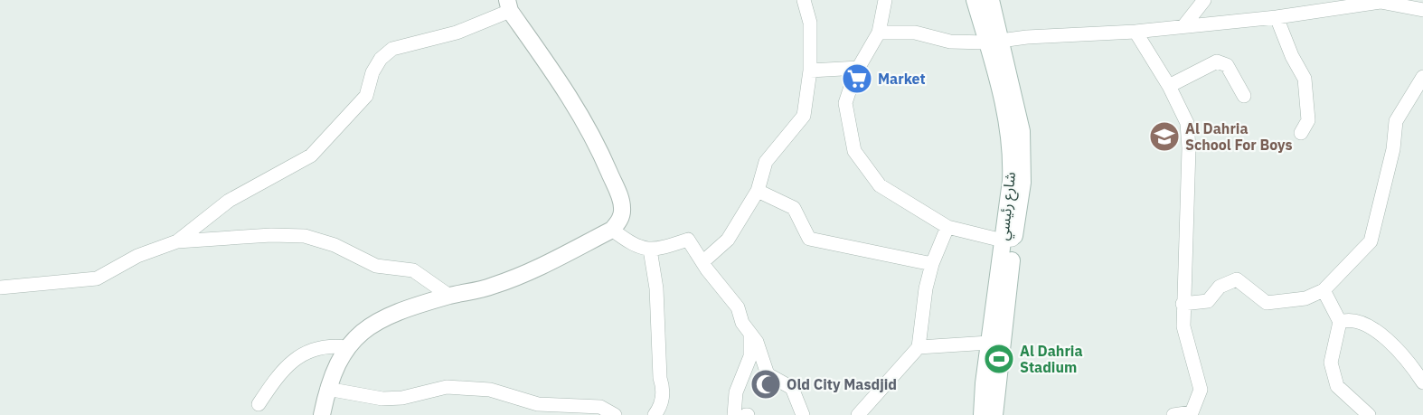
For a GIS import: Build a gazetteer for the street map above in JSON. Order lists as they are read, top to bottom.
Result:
{
  "streets": {
    "main road": ["شارع رئيسي"]
  },
  "places": {
    "supermarket": ["Market"],
    "school or university": ["Al Dahria School For Boys"],
    "sports": ["Al Dahria Stadium"],
    "mosque": ["Old City Masdjid"]
  }
}
